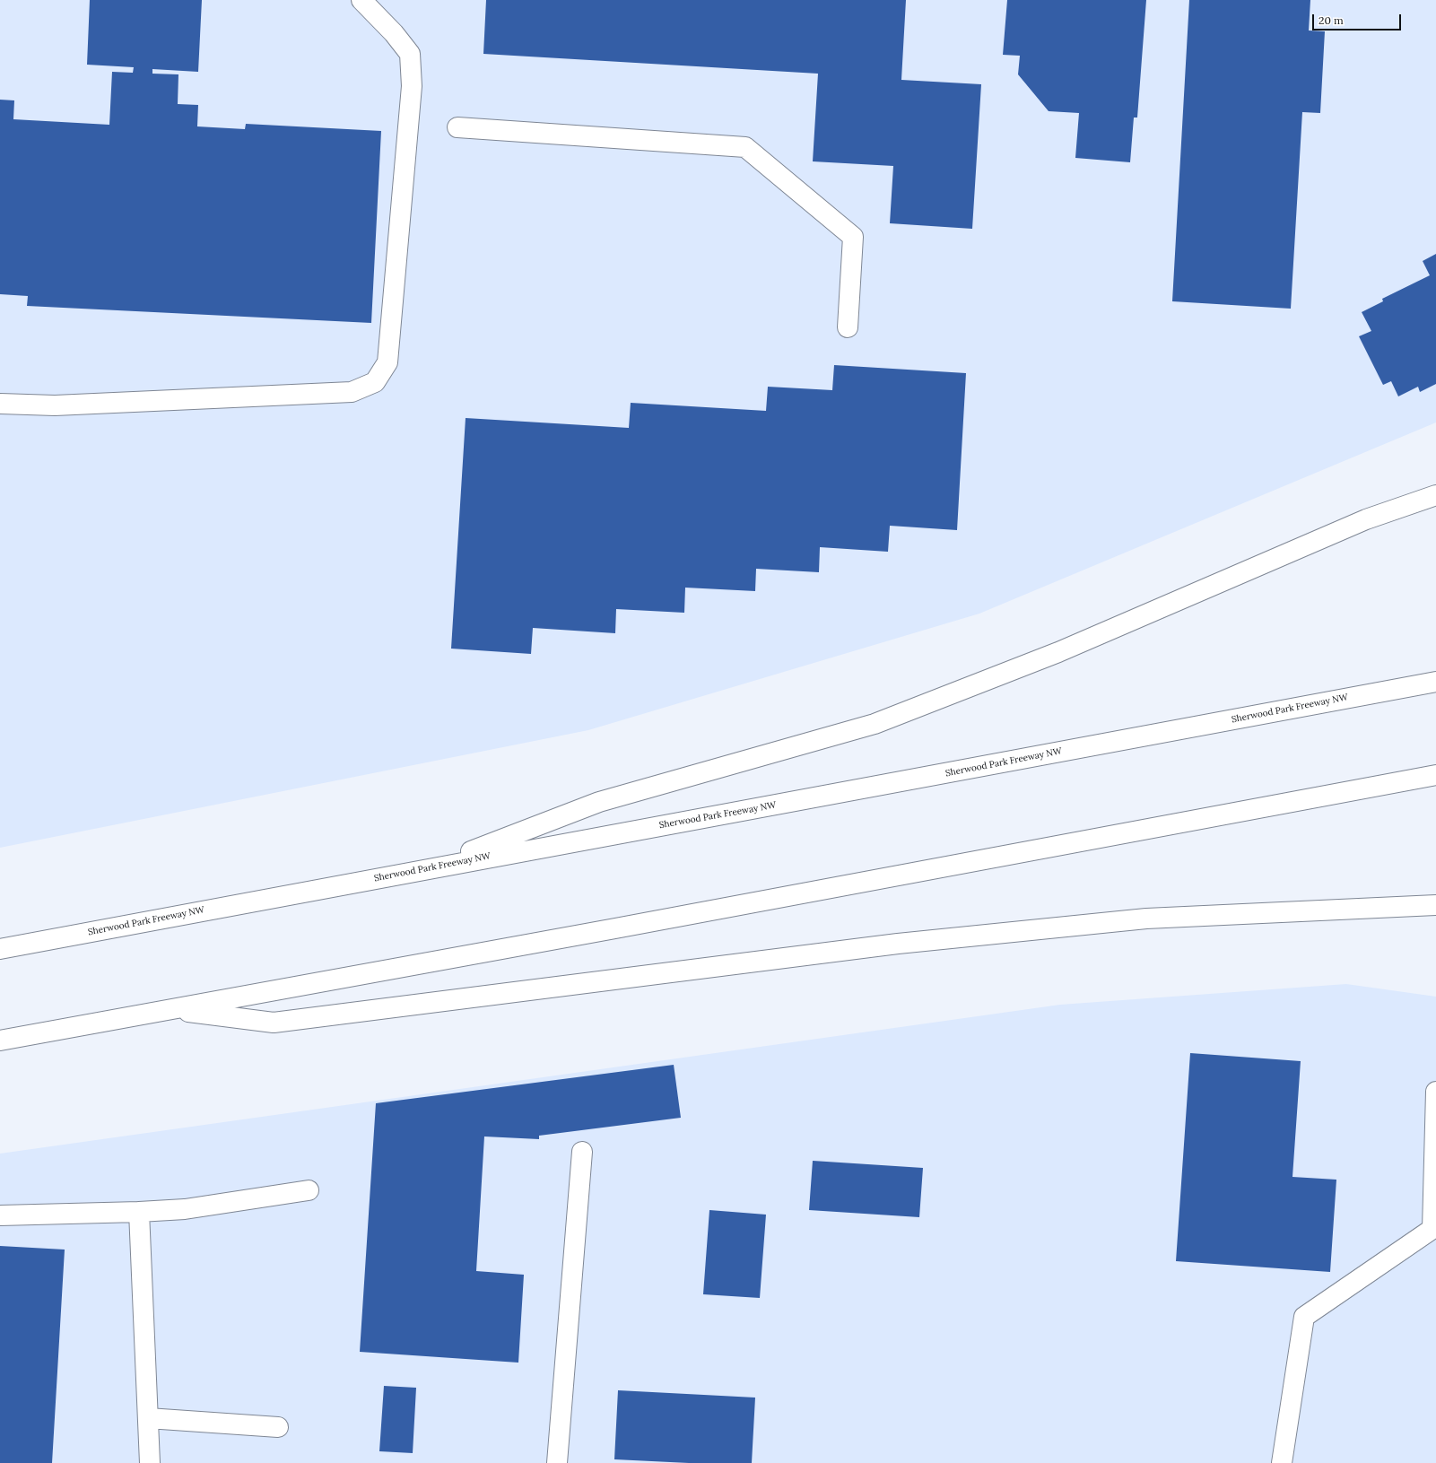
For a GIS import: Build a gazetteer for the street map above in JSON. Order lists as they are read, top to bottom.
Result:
{
  "streets": {
    "main road": ["Sherwood Park Freeway NW"]
  },
  "scale_bar": "20 m"
}
